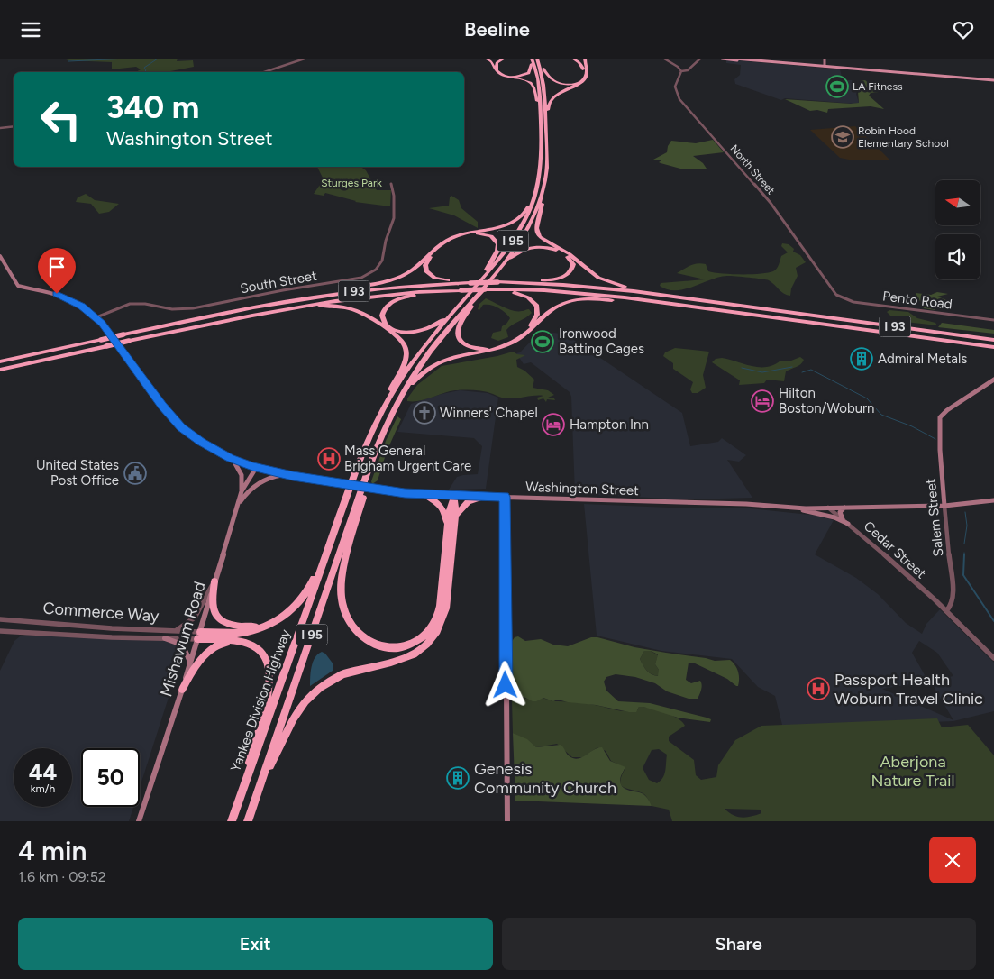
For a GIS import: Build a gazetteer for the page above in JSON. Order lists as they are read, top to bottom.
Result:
{
  "streets": {
    "highway": ["I 95", "I 93", "Yankee Division Highway"],
    "main road": ["Washington Street", "Salem Street", "Mishawum Road"],
    "street": [
      "North Street",
      "South Street",
      "Pento Road",
      "Cedar Street",
      "Commerce Way"
    ]
  },
  "crossings": [
    ["North Street", "Pento Road"],
    ["South Street", "Washington Street"],
    ["Washington Street", "Salem Street"],
    ["Washington Street", "Cedar Street"],
    ["Washington Street", "Mishawum Road"],
    ["Salem Street", "Cedar Street"],
    ["Commerce Way", "Mishawum Road"]
  ],
  "parks": ["Sturges Park", "Aberjona Nature Trail"],
  "places": {
    "sports": ["LA Fitness", "Ironwood Batting Cages"],
    "school or university": ["Robin Hood Elementary School"],
    "building": ["Admiral Metals", "Genesis Community Church"],
    "hotel": ["Hilton Boston/Woburn", "Hampton Inn"],
    "church": ["Winners' Chapel"],
    "hospital": ["Mass General Brigham Urgent Care", "Passport Health Woburn Travel Clinic"],
    "public building": ["United States Post Office"]
  },
  "north": "left",
  "page": {
    "header": "Beeline",
    "turn": ["340 m", "Washington Street"],
    "speed": "44 km/h",
    "limit": "50",
    "heading": ["4 min", "1.6 km · 09:52"],
    "buttons": ["Exit", "Share"]
  }
}
